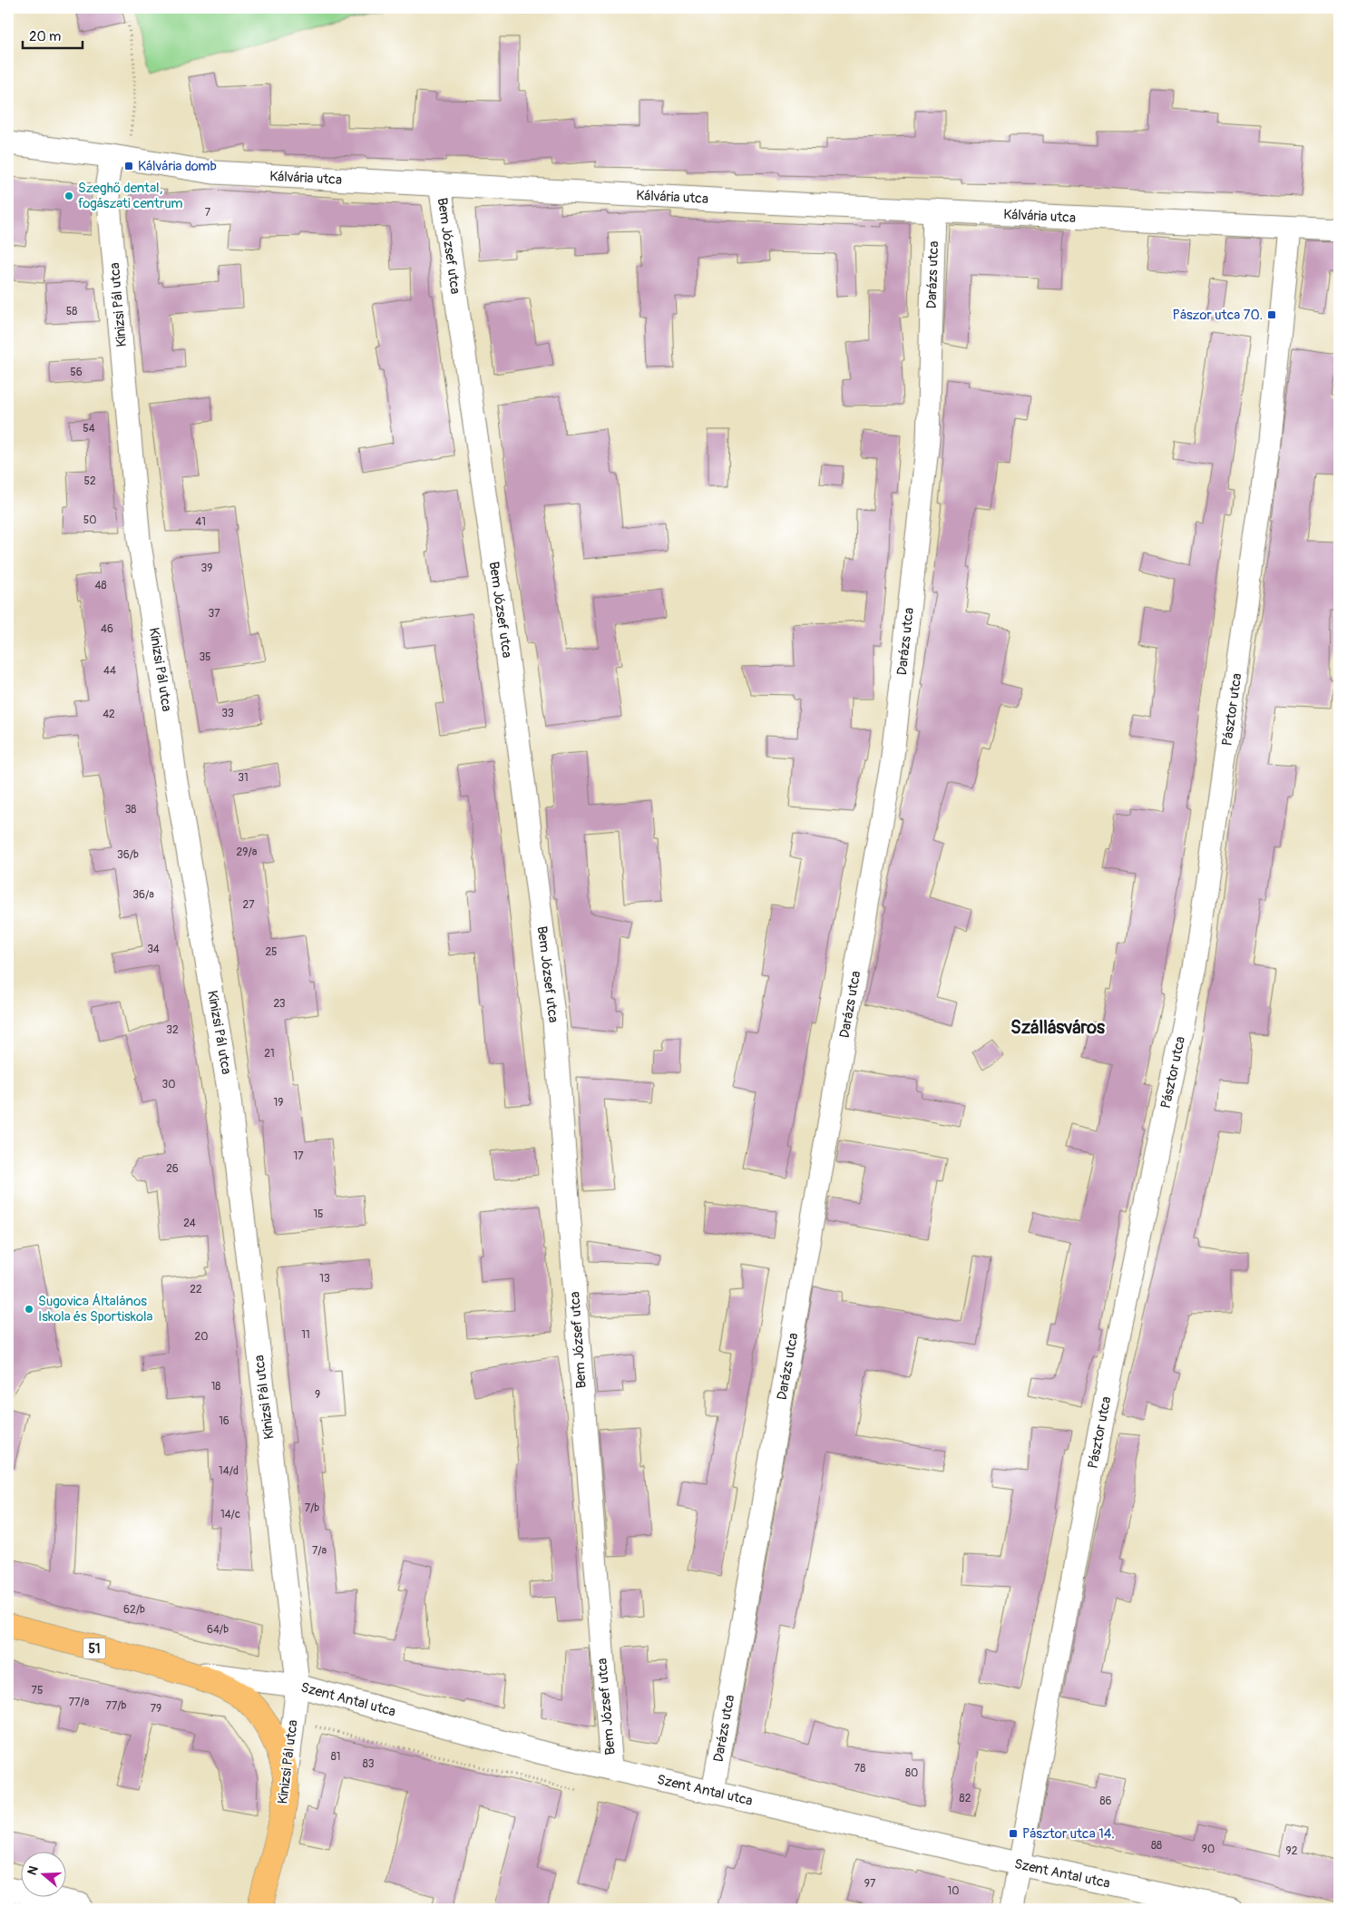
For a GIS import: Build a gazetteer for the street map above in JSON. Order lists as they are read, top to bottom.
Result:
{
  "streets": {
    "main road": ["Kinizsi Pál utca", "51", "Szent Antal utca"],
    "street": [
      "Kálvária utca",
      "Bem József utca",
      "Darázs utca",
      "Pásztor utca"
    ]
  },
  "crossings": [
    ["Kálvária utca", "Bem József utca"],
    ["Kálvária utca", "Darázs utca"],
    ["Kálvária utca", "Kinizsi Pál utca"],
    ["Kálvária utca", "Pásztor utca"],
    ["Bem József utca", "Szent Antal utca"],
    ["Darázs utca", "Szent Antal utca"],
    ["Kinizsi Pál utca", "Szent Antal utca"],
    ["Pásztor utca", "Szent Antal utca"]
  ],
  "districts": ["Szállásváros"],
  "places": {
    "transit": ["Kálvária domb", "Pászor utca 70.", "Pásztor utca 14."],
    "other": ["Szeghő dental, fogászati centrum", "Sugovica Általános Iskola és Sportiskola"]
  },
  "house_numbers": [
    "7",
    "58",
    "56",
    "54",
    "52",
    "50",
    "41",
    "39",
    "48",
    "37",
    "46",
    "35",
    "44",
    "33",
    "42",
    "31",
    "38",
    "29/a",
    "36/b",
    "36/a",
    "27",
    "34",
    "25",
    "23",
    "32",
    "21",
    "30",
    "19",
    "17",
    "26",
    "15",
    "24",
    "13",
    "22",
    "11",
    "20",
    "18",
    "9",
    "16",
    "14/d",
    "7/b",
    "14/c",
    "7/a",
    "62/b",
    "64/b",
    "75",
    "77/a",
    "77/b",
    "79",
    "81",
    "83",
    "78",
    "80",
    "82",
    "86",
    "88",
    "90",
    "92",
    "97",
    "10"
  ],
  "scale_bar": "20 m",
  "north": "left"
}
